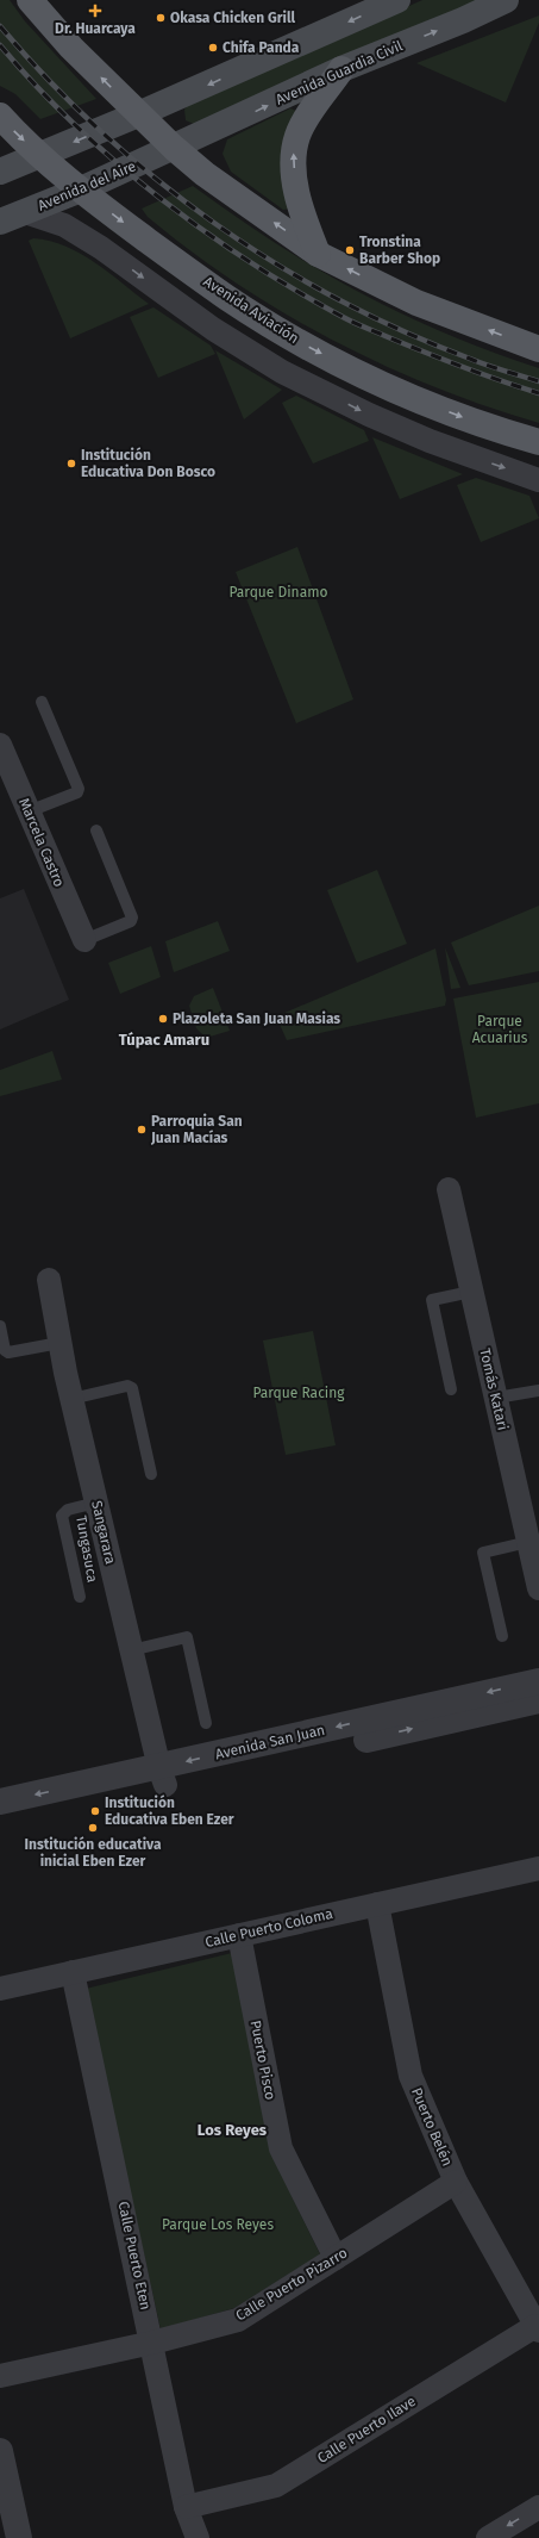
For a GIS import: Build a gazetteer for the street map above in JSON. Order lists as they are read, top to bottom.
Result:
{
  "streets": {
    "main road": ["Avenida Guardia Civil", "Avenida del Aire", "Avenida Aviación"],
    "street": [
      "Marcela Castro",
      "Tomás Katari",
      "Sangarara",
      "Avenida San Juan",
      "Calle Puerto Coloma",
      "Puerto Pisco",
      "Puerto Belén",
      "Calle Puerto Eten",
      "Calle Puerto Pizarro",
      "Calle Puerto Ilave"
    ],
    "lane": ["Tungasuca"]
  },
  "crossings": [
    ["Avenida Guardia Civil", "Avenida del Aire"],
    ["Avenida del Aire", "Avenida Aviación"],
    ["Sangarara", "Tungasuca"],
    ["Sangarara", "Avenida San Juan"],
    ["Calle Puerto Coloma", "Puerto Pisco"],
    ["Calle Puerto Coloma", "Puerto Belén"],
    ["Calle Puerto Coloma", "Calle Puerto Eten"],
    ["Puerto Pisco", "Calle Puerto Pizarro"],
    ["Puerto Belén", "Calle Puerto Pizarro"],
    ["Puerto Belén", "Calle Puerto Ilave"],
    ["Calle Puerto Eten", "Calle Puerto Pizarro"],
    ["Calle Puerto Eten", "Calle Puerto Ilave"]
  ],
  "districts": ["Túpac Amaru", "Los Reyes"],
  "parks": [
    "Parque Dinamo",
    "Parque Acuarius",
    "Parque Racing",
    "Parque Los Reyes"
  ],
  "places": {
    "health": ["Dr. Huarcaya"],
    "other": [
      "Okasa Chicken Grill",
      "Chifa Panda",
      "Tronstina Barber Shop",
      "Institución Educativa Don Bosco",
      "Plazoleta San Juan Masias",
      "Parroquia San Juan Macías",
      "Institución Educativa Eben Ezer",
      "Institución educativa inicial Eben Ezer"
    ]
  }
}
